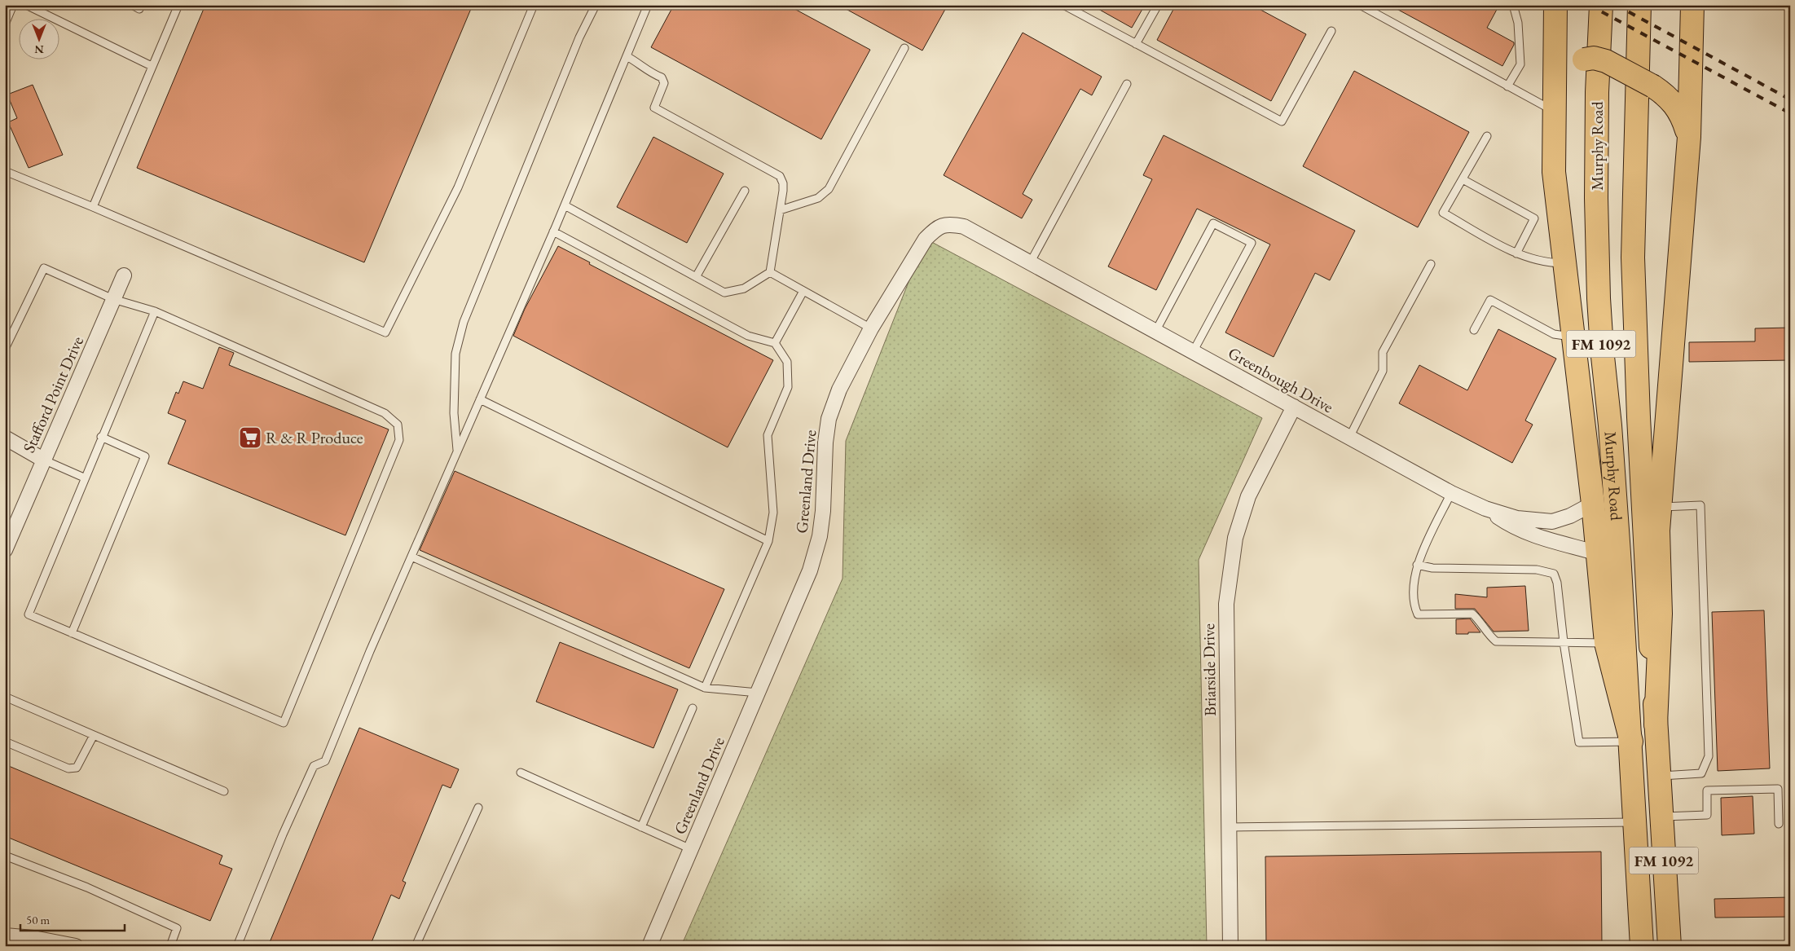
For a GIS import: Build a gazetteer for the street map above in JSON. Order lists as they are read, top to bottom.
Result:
{
  "streets": {
    "main road": ["Murphy Road", "FM 1092"],
    "street": [
      "Greenbough Drive",
      "Stafford Point Drive",
      "Greenland Drive",
      "Briarside Drive"
    ]
  },
  "crossings": [
    ["Greenbough Drive", "Greenland Drive"],
    ["Greenbough Drive", "Briarside Drive"]
  ],
  "places": {
    "supermarket": ["R & R Produce"]
  },
  "scale_bar": "50 m",
  "north": "bottom"
}
